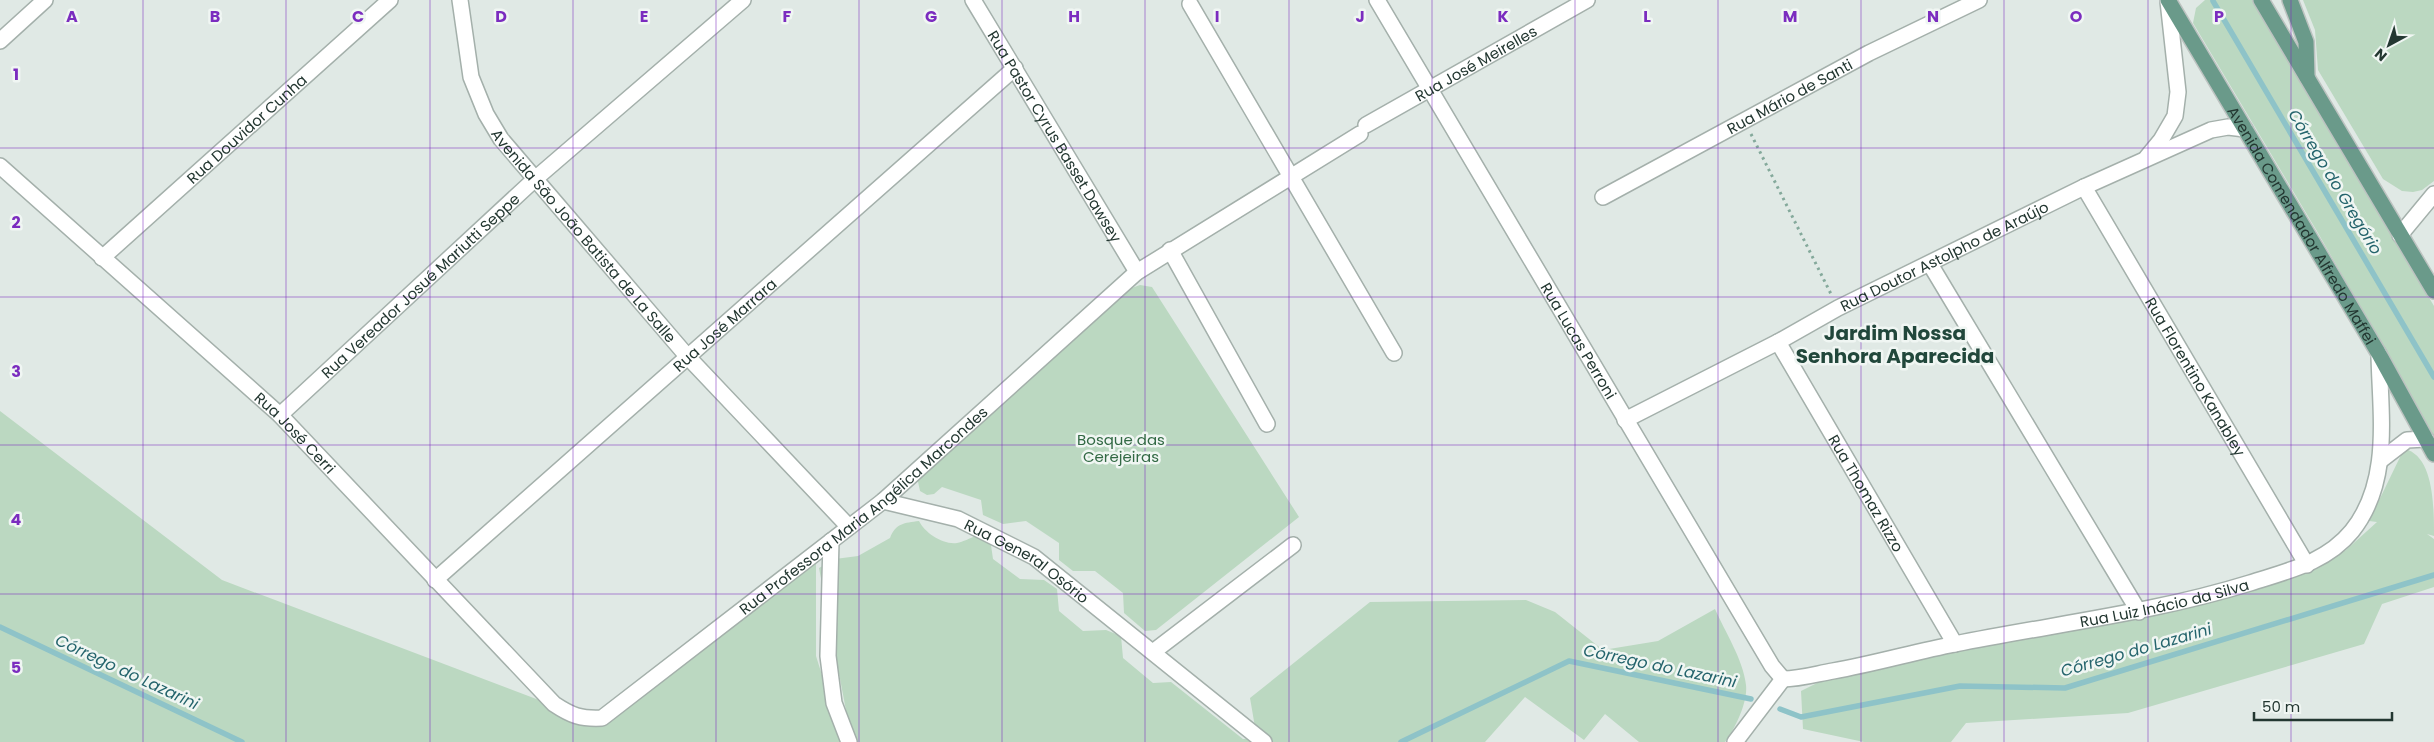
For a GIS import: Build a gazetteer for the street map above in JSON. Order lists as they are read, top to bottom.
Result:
{
  "streets": {
    "main road": ["Avenida Comendador Alfredo Maffei"],
    "street": [
      "Rua José Meirelles",
      "Rua Mário de Santi",
      "Rua Douvidor Cunha",
      "Rua Pastor Cyrus Basset Dawsey",
      "Avenida São João Batista de La Salle",
      "Rua Doutor Astolpho de Araújo",
      "Rua Vereador Josué Mariutti Seppe",
      "Rua José Marrara",
      "Rua Lucas Perroni",
      "Rua Florentino Kanabley",
      "Rua José Cerri",
      "Rua Thomaz Rizzo",
      "Rua Professora Maria Angélica Marcondes",
      "Rua General Osório",
      "Rua Luiz Inácio da Silva"
    ]
  },
  "crossings": [
    ["Rua José Meirelles", "Rua Lucas Perroni"],
    ["Rua José Meirelles", "Rua Professora Maria Angélica Marcondes"],
    ["Rua Douvidor Cunha", "Rua José Cerri"],
    ["Rua Pastor Cyrus Basset Dawsey", "Rua José Marrara"],
    ["Rua Pastor Cyrus Basset Dawsey", "Rua Professora Maria Angélica Marcondes"],
    ["Avenida Comendador Alfredo Maffei", "Rua Doutor Astolpho de Araújo"],
    ["Avenida Comendador Alfredo Maffei", "Rua Luiz Inácio da Silva"],
    ["Avenida São João Batista de La Salle", "Rua Vereador Josué Mariutti Seppe"],
    ["Avenida São João Batista de La Salle", "Rua José Marrara"],
    ["Avenida São João Batista de La Salle", "Rua Professora Maria Angélica Marcondes"],
    ["Rua Doutor Astolpho de Araújo", "Rua Lucas Perroni"],
    ["Rua Doutor Astolpho de Araújo", "Rua Florentino Kanabley"],
    ["Rua Doutor Astolpho de Araújo", "Rua Thomaz Rizzo"],
    ["Rua Vereador Josué Mariutti Seppe", "Rua José Cerri"],
    ["Rua José Marrara", "Rua José Cerri"],
    ["Rua Lucas Perroni", "Rua Luiz Inácio da Silva"],
    ["Rua Florentino Kanabley", "Rua Luiz Inácio da Silva"],
    ["Rua José Cerri", "Rua Professora Maria Angélica Marcondes"],
    ["Rua Thomaz Rizzo", "Rua Luiz Inácio da Silva"],
    ["Rua Professora Maria Angélica Marcondes", "Rua General Osório"]
  ],
  "districts": ["Jardim Nossa Senhora Aparecida"],
  "water": ["Córrego do Gregório", "Córrego do Lazarini"],
  "parks": ["Bosque das Cerejeiras"],
  "scale_bar": "50 m",
  "north": "bottom left",
  "grid": {
    "columns": [
      "A",
      "B",
      "C",
      "D",
      "E",
      "F",
      "G",
      "H",
      "I",
      "J",
      "K",
      "L",
      "M",
      "N",
      "O",
      "P"
    ],
    "rows": [
      "1",
      "2",
      "3",
      "4",
      "5"
    ]
  }
}
